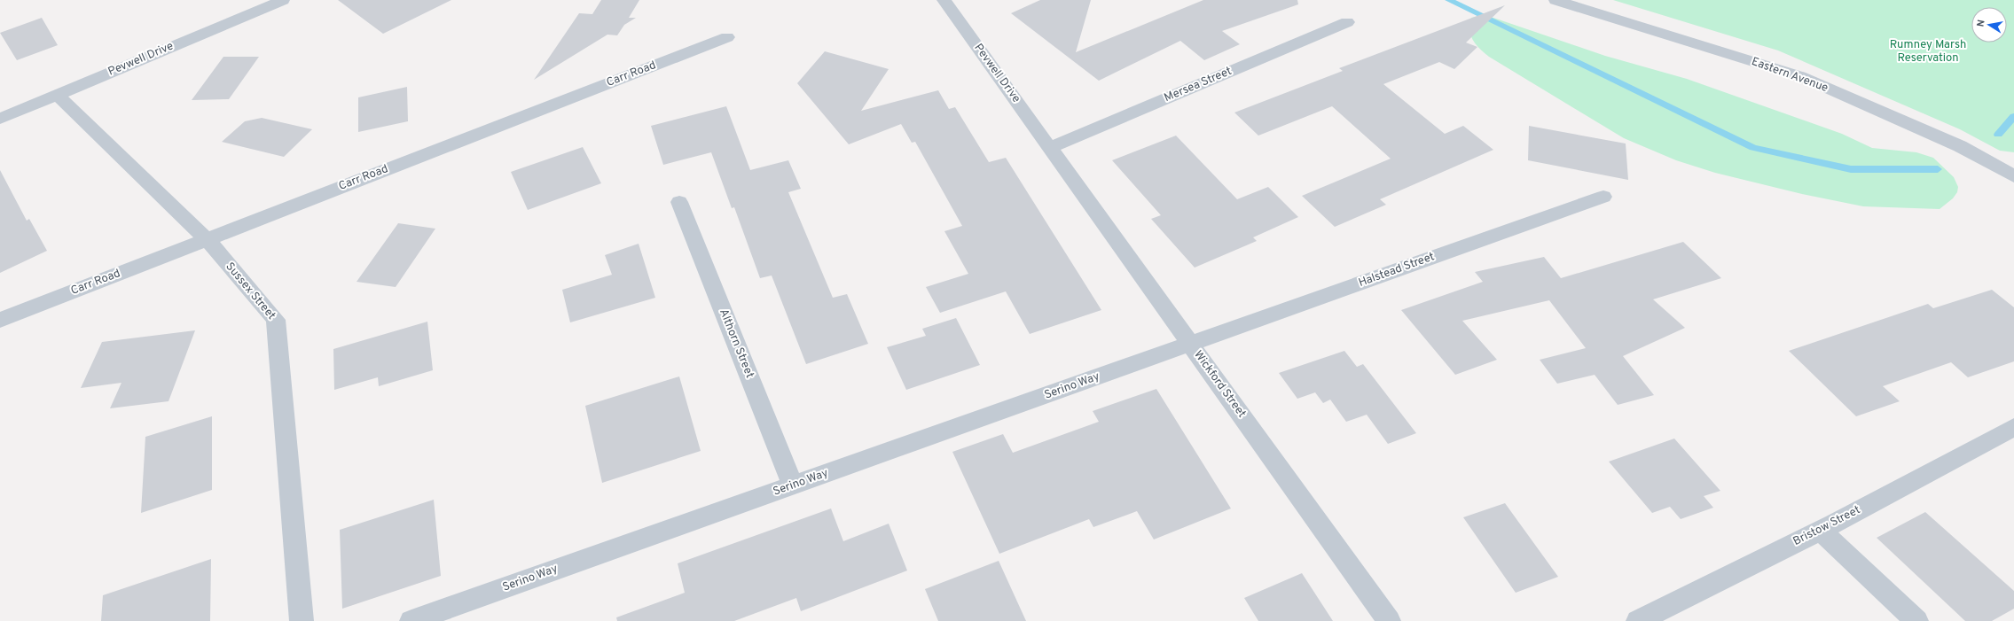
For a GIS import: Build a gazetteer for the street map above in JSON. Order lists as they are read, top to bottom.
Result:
{
  "streets": {
    "street": [
      "Pevwell Drive",
      "Carr Road",
      "Eastern Avenue",
      "Mersea Street",
      "Halstead Street",
      "Sussex Street",
      "Althorn Street",
      "Wickford Street",
      "Serino Way",
      "Bristow Street"
    ]
  },
  "crossings": [
    ["Pevwell Drive", "Mersea Street"],
    ["Pevwell Drive", "Sussex Street"],
    ["Pevwell Drive", "Wickford Street"],
    ["Carr Road", "Sussex Street"],
    ["Mersea Street", "Wickford Street"],
    ["Halstead Street", "Wickford Street"],
    ["Halstead Street", "Serino Way"],
    ["Althorn Street", "Serino Way"],
    ["Wickford Street", "Serino Way"]
  ],
  "parks": ["Rumney Marsh Reservation"],
  "north": "left"
}
